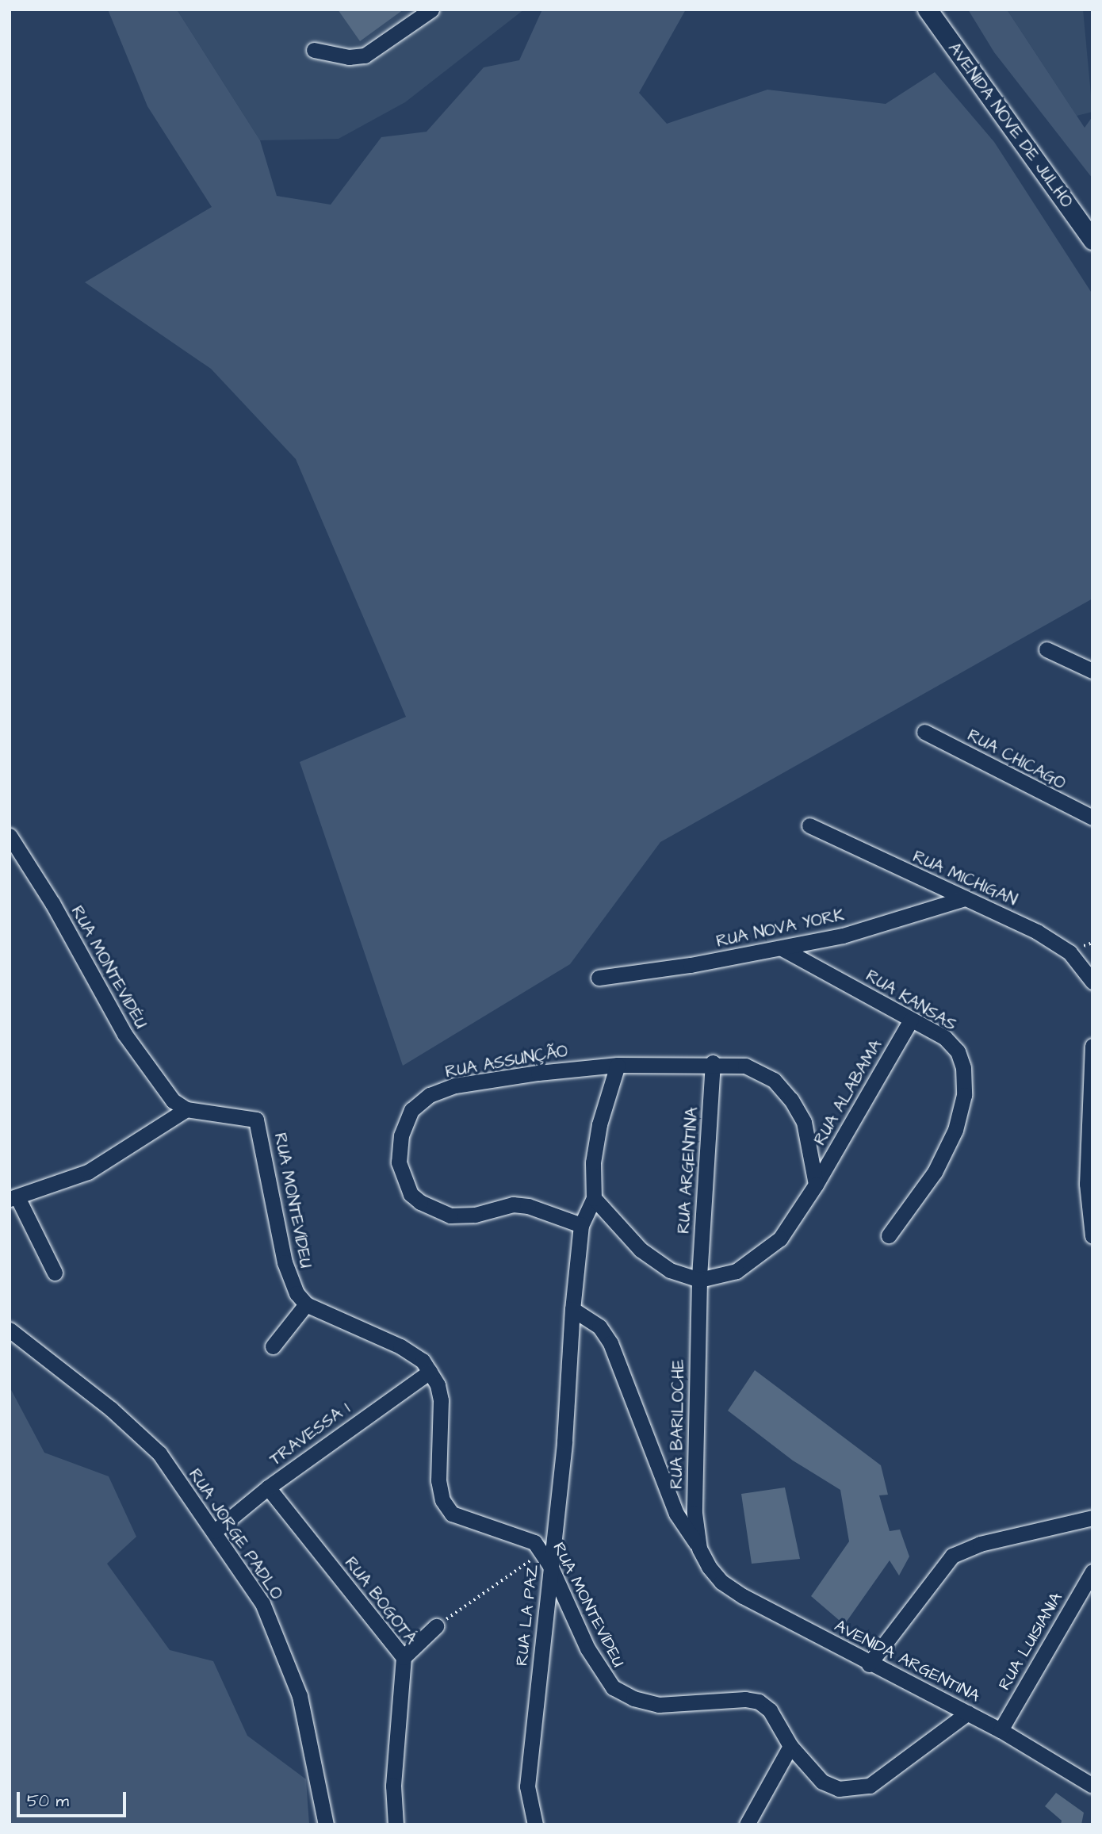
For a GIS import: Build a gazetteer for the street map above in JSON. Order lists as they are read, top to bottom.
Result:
{
  "streets": {
    "main road": ["AVENIDA NOVE DE JULHO"],
    "street": [
      "RUA CHICAGO",
      "RUA MICHIGAN",
      "RUA NOVA YORK",
      "RUA MONTEVIDÉU",
      "RUA KANSAS",
      "RUA ASSUNÇÃO",
      "RUA ALABAMA",
      "RUA ARGENTINA",
      "RUA MONTEVÍDEU",
      "RUA BARILOCHE",
      "TRAVESSA 1",
      "RUA JORGE PADLO",
      "RUA BOGOTÁ",
      "RUA LA PAZ",
      "RUA LUISIANIA",
      "AVENIDA ARGENTINA"
    ]
  },
  "crossings": [
    ["RUA MICHIGAN", "RUA NOVA YORK"],
    ["RUA NOVA YORK", "RUA KANSAS"],
    ["RUA MONTEVIDÉU", "RUA MONTEVÍDEU"],
    ["RUA KANSAS", "RUA ALABAMA"],
    ["RUA ASSUNÇÃO", "RUA ALABAMA"],
    ["RUA ASSUNÇÃO", "RUA ARGENTINA"],
    ["RUA ALABAMA", "RUA ARGENTINA"],
    ["RUA ALABAMA", "RUA BARILOCHE"],
    ["RUA ARGENTINA", "RUA BARILOCHE"],
    ["RUA MONTEVÍDEU", "TRAVESSA 1"],
    ["RUA MONTEVÍDEU", "RUA LA PAZ"],
    ["RUA BARILOCHE", "AVENIDA ARGENTINA"],
    ["TRAVESSA 1", "RUA JORGE PADLO"],
    ["TRAVESSA 1", "RUA BOGOTÁ"],
    ["RUA LUISIANIA", "AVENIDA ARGENTINA"]
  ],
  "scale_bar": "50 m"
}
